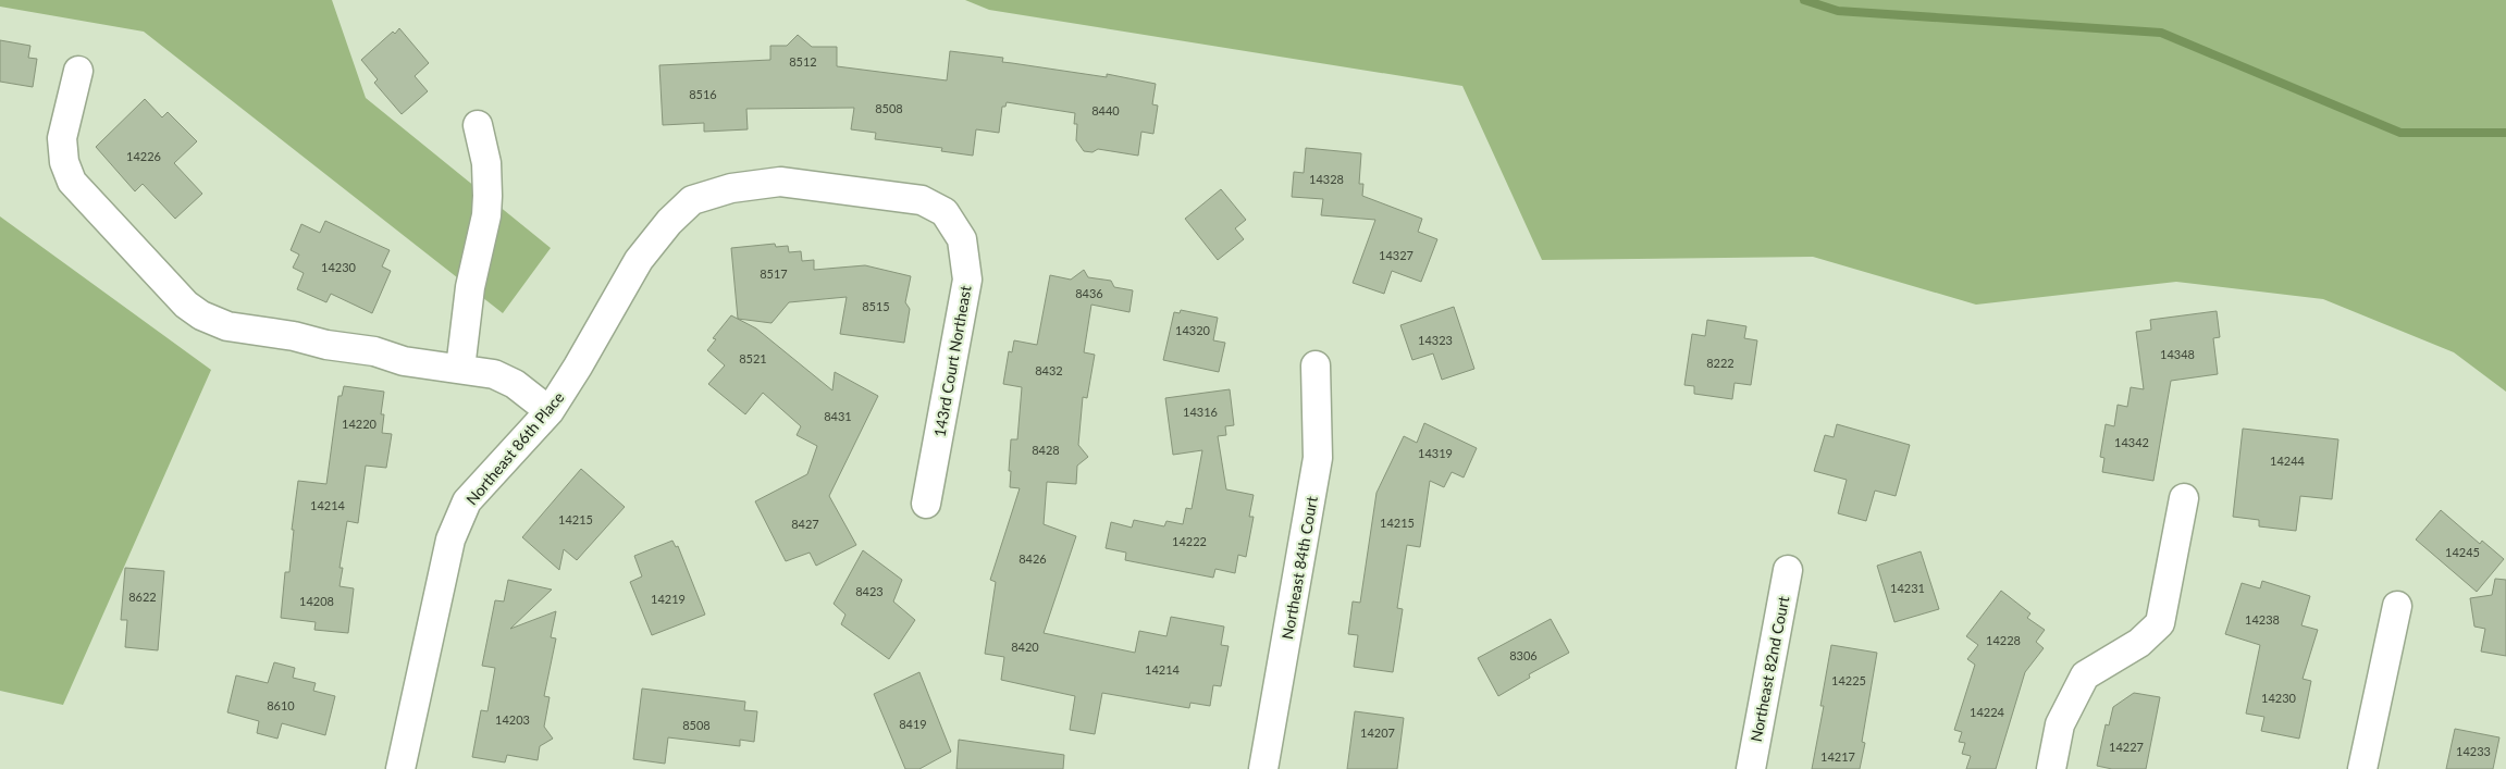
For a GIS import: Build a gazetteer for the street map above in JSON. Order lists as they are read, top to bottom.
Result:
{
  "streets": {
    "street": [
      "143rd Court Northeast",
      "Northeast 86th Place",
      "Northeast 84th Court",
      "Northeast 82nd Court"
    ]
  },
  "crossings": [
    ["143rd Court Northeast", "Northeast 86th Place"]
  ],
  "house_numbers": [
    "8512",
    "8516",
    "8508",
    "8440",
    "14226",
    "14328",
    "14327",
    "14230",
    "8517",
    "8436",
    "8515",
    "14320",
    "14323",
    "14348",
    "8521",
    "8222",
    "8432",
    "14316",
    "8431",
    "14220",
    "14342",
    "8428",
    "14319",
    "14244",
    "14214",
    "14215",
    "14215",
    "8427",
    "14222",
    "14245",
    "8426",
    "14231",
    "8423",
    "8622",
    "14219",
    "14208",
    "14238",
    "14228",
    "8420",
    "8306",
    "14214",
    "14225",
    "14230",
    "8610",
    "14224",
    "14203",
    "8419",
    "8508",
    "14207",
    "14227",
    "14233",
    "14217"
  ]
}
